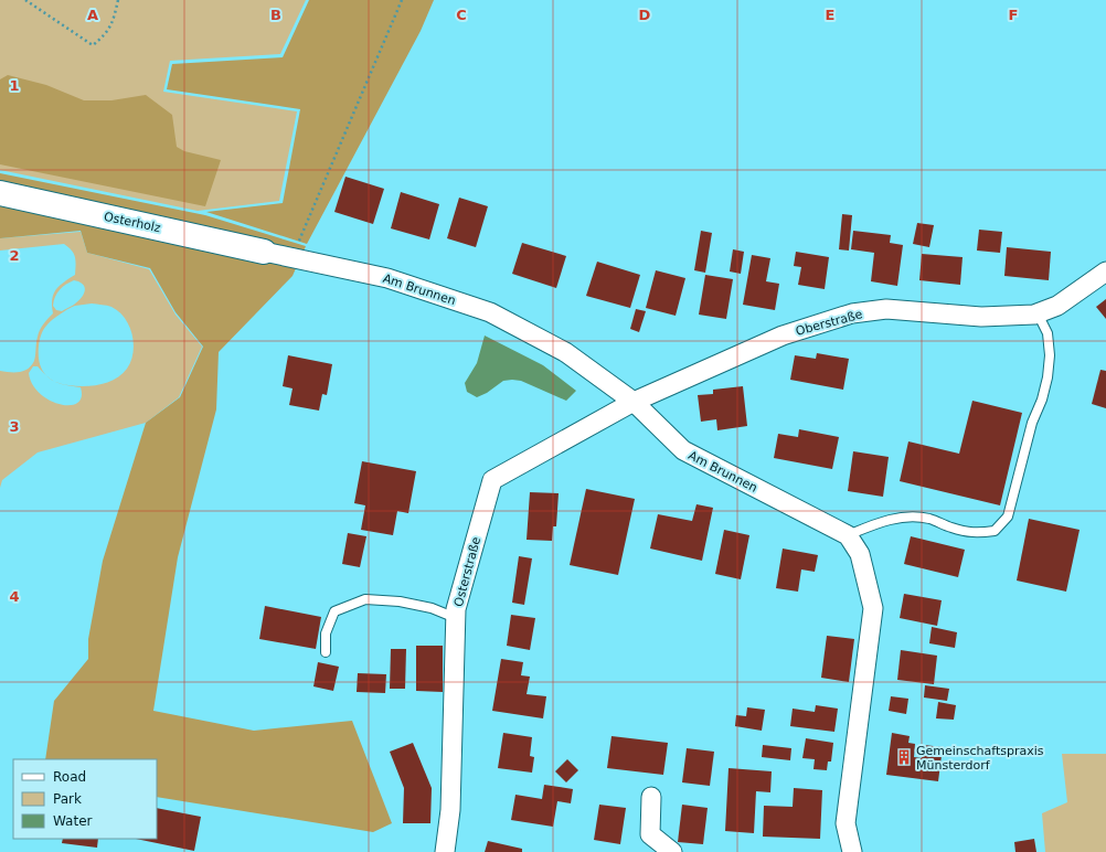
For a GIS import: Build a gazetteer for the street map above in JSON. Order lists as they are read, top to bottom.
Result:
{
  "streets": {
    "street": [
      "Osterholz",
      "Am Brunnen",
      "Oberstraße",
      "Osterstraße"
    ]
  },
  "crossings": [
    ["Osterholz", "Am Brunnen"],
    ["Am Brunnen", "Oberstraße"],
    ["Am Brunnen", "Osterstraße"],
    ["Oberstraße", "Osterstraße"]
  ],
  "places": {
    "building": ["Gemeinschaftspraxis Münsterdorf"]
  },
  "legend": ["Road", "Park", "Water"],
  "grid": {
    "columns": [
      "A",
      "B",
      "C",
      "D",
      "E",
      "F"
    ],
    "rows": [
      "1",
      "2",
      "3",
      "4"
    ]
  }
}
